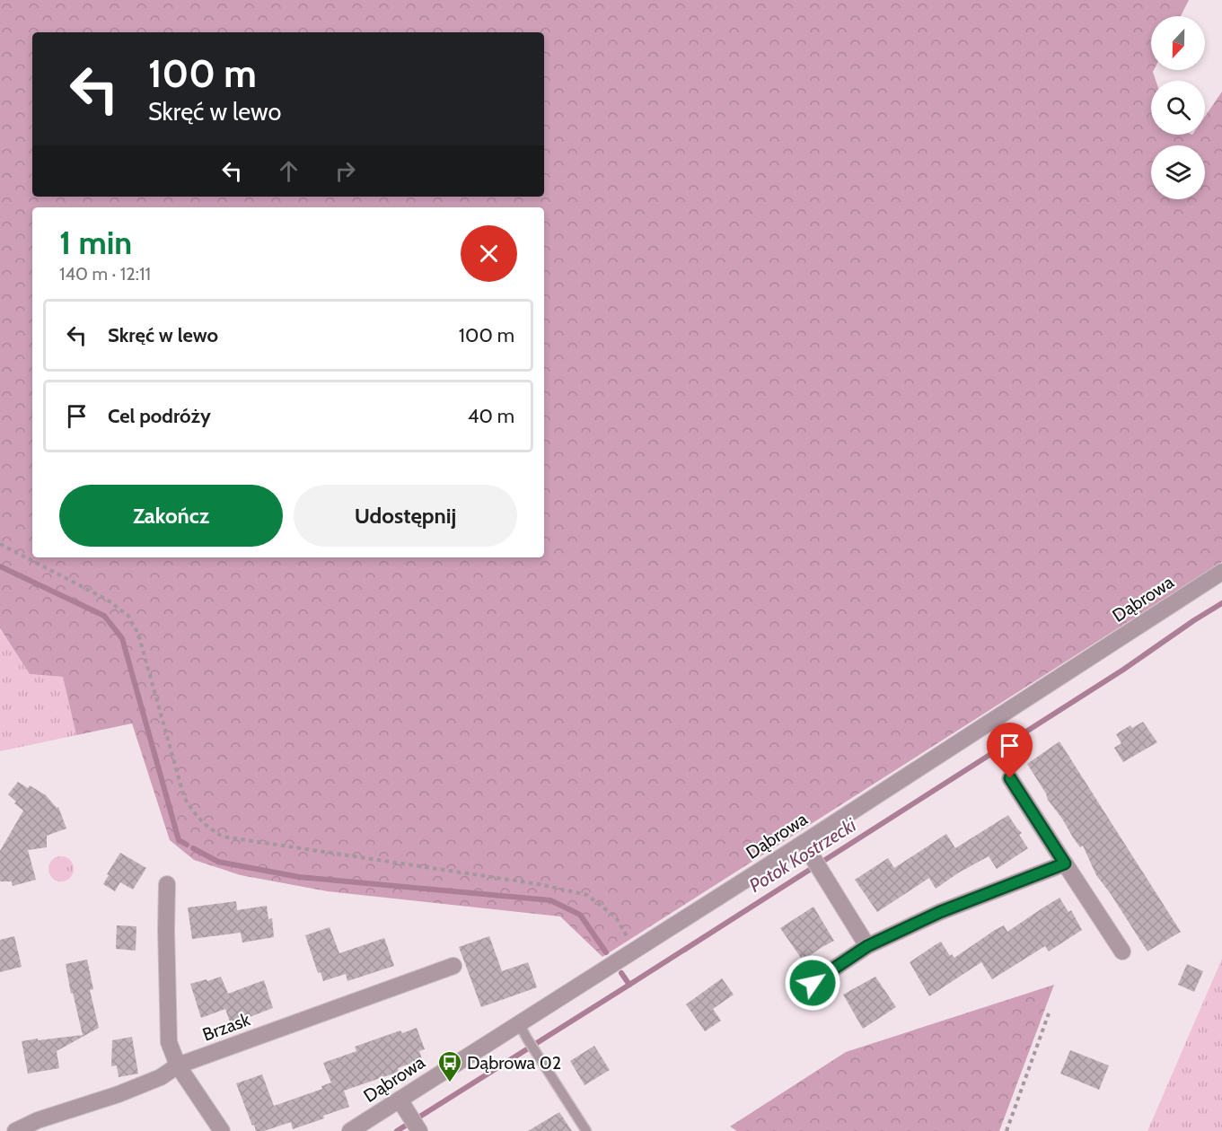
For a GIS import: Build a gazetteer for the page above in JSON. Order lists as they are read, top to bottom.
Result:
{
  "streets": {
    "street": ["Dąbrowa", "Brzask"]
  },
  "water": ["Potok Kostrzecki"],
  "places": {
    "bus stop": ["Dąbrowa 02"]
  },
  "north": "bottom",
  "page": {
    "turn": ["100 m", "Skręć w lewo"],
    "heading": ["1 min", "140 m · 12:11"],
    "list": [
      {
        "name": "Skręć w lewo",
        "value": "100 m"
      },
      {
        "name": "Cel podróży",
        "value": "40 m"
      }
    ],
    "buttons": ["Zakończ", "Udostępnij"]
  }
}
